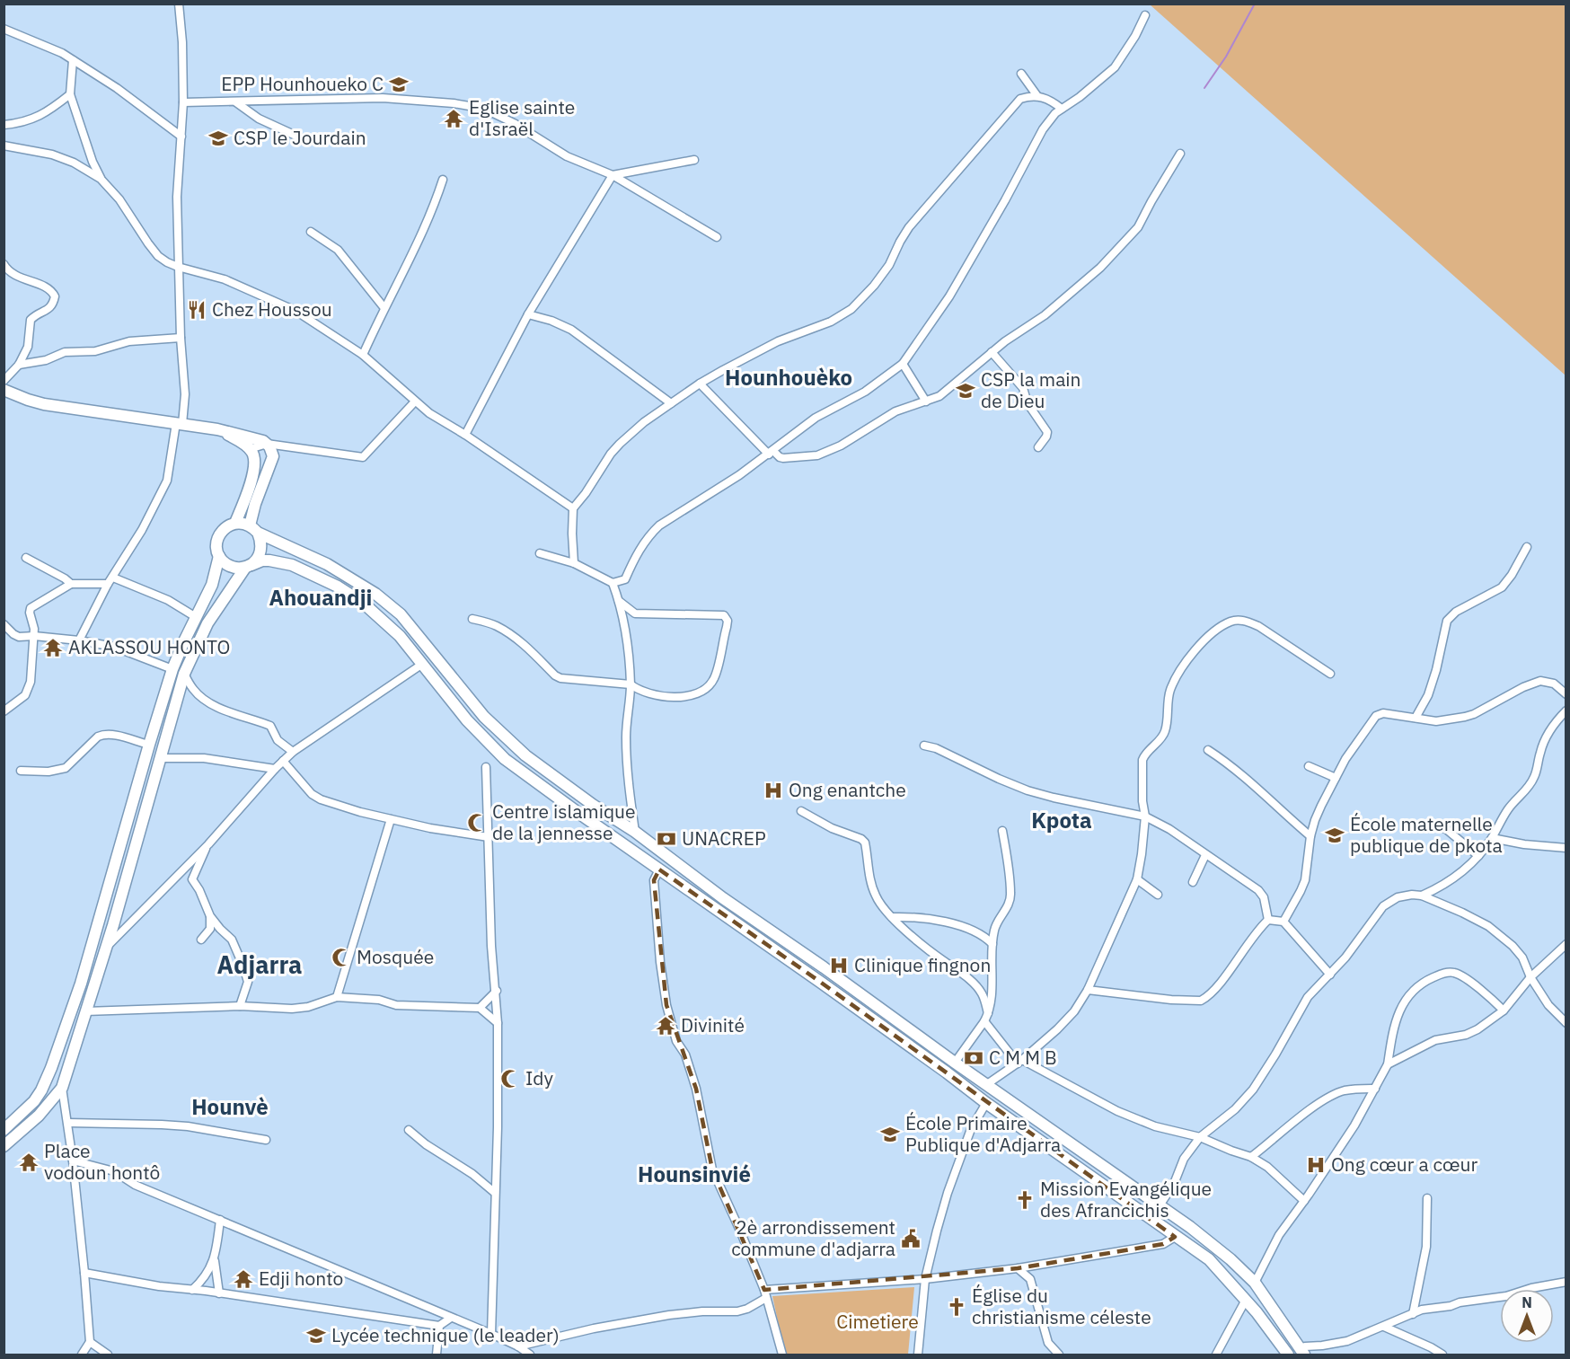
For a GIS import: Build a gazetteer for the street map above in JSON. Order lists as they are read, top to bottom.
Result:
{
  "districts": [
    "Hounhouèko",
    "Ahouandji",
    "Kpota",
    "Adjarra",
    "Hounvè",
    "Hounsinvié"
  ],
  "parks": ["Cimetiere"],
  "places": {
    "school or university": [
      "EPP Hounhoueko C",
      "CSP le Jourdain",
      "CSP la main de Dieu",
      "École maternelle publique de pkota",
      "École Primaire Publique d'Adjarra",
      "Lycée technique (le leader)"
    ],
    "temple": [
      "Eglise sainte d'Israël",
      "AKLASSOU HONTO",
      "Divinité",
      "Place vodoun hontô",
      "Edji honto"
    ],
    "restaurant": ["Chez Houssou"],
    "hospital": ["Ong enantche", "Clinique fingnon", "Ong cœur a cœur"],
    "mosque": ["Centre islamique de la jennesse", "Mosquée", "Idy"],
    "bank": ["UNACREP", "C M M B"],
    "church": ["Mission Evangélique des Afrancichis", "Église du christianisme céleste"],
    "public building": ["2è arrondissement commune d'adjarra"]
  },
  "north": "top"
}
